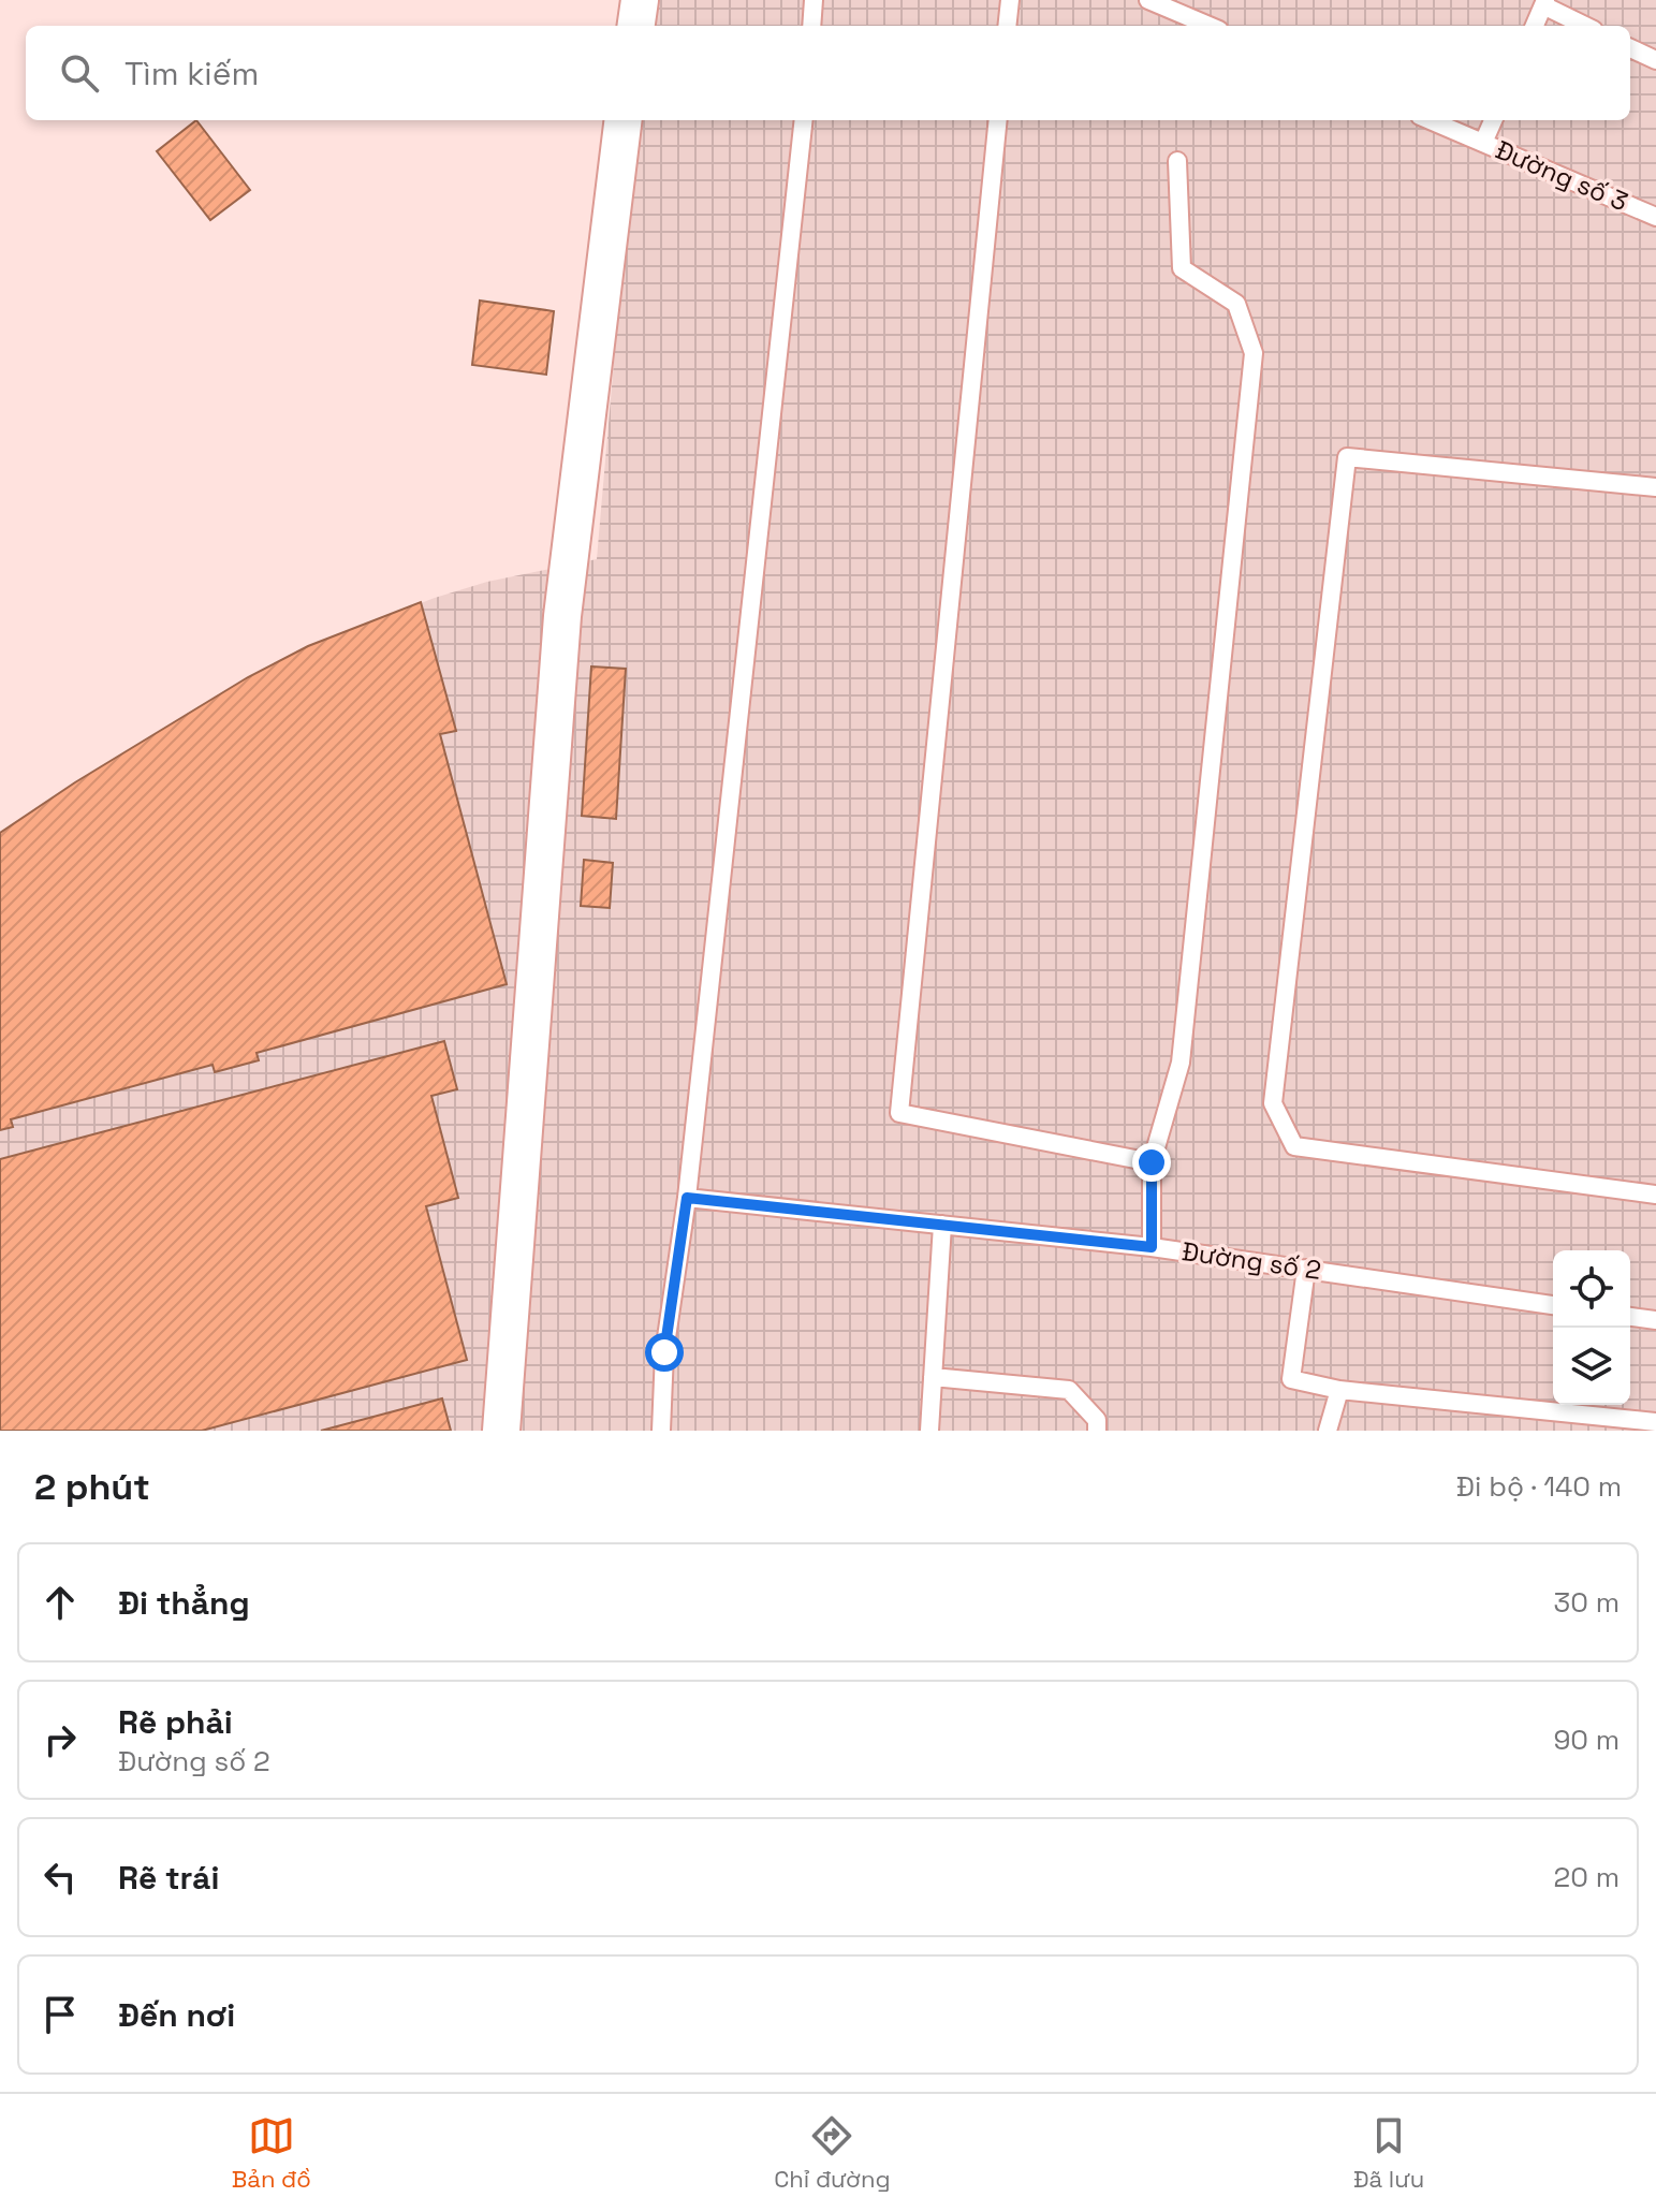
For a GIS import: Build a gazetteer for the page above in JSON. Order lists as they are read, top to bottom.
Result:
{
  "streets": {
    "lane": ["Đường số 3", "Đường số 2"]
  },
  "page": {
    "search": "Tìm kiếm",
    "heading": ["2 phút", "Đi bộ · 140 m"],
    "list": [
      ["Đi thẳng", "30 m"],
      ["Rẽ phải", "Đường số 2", "90 m"],
      ["Rẽ trái", "20 m"],
      "Đến nơi"
    ],
    "nav": ["Bản đồ", "Chỉ đường", "Đã lưu"]
  }
}
